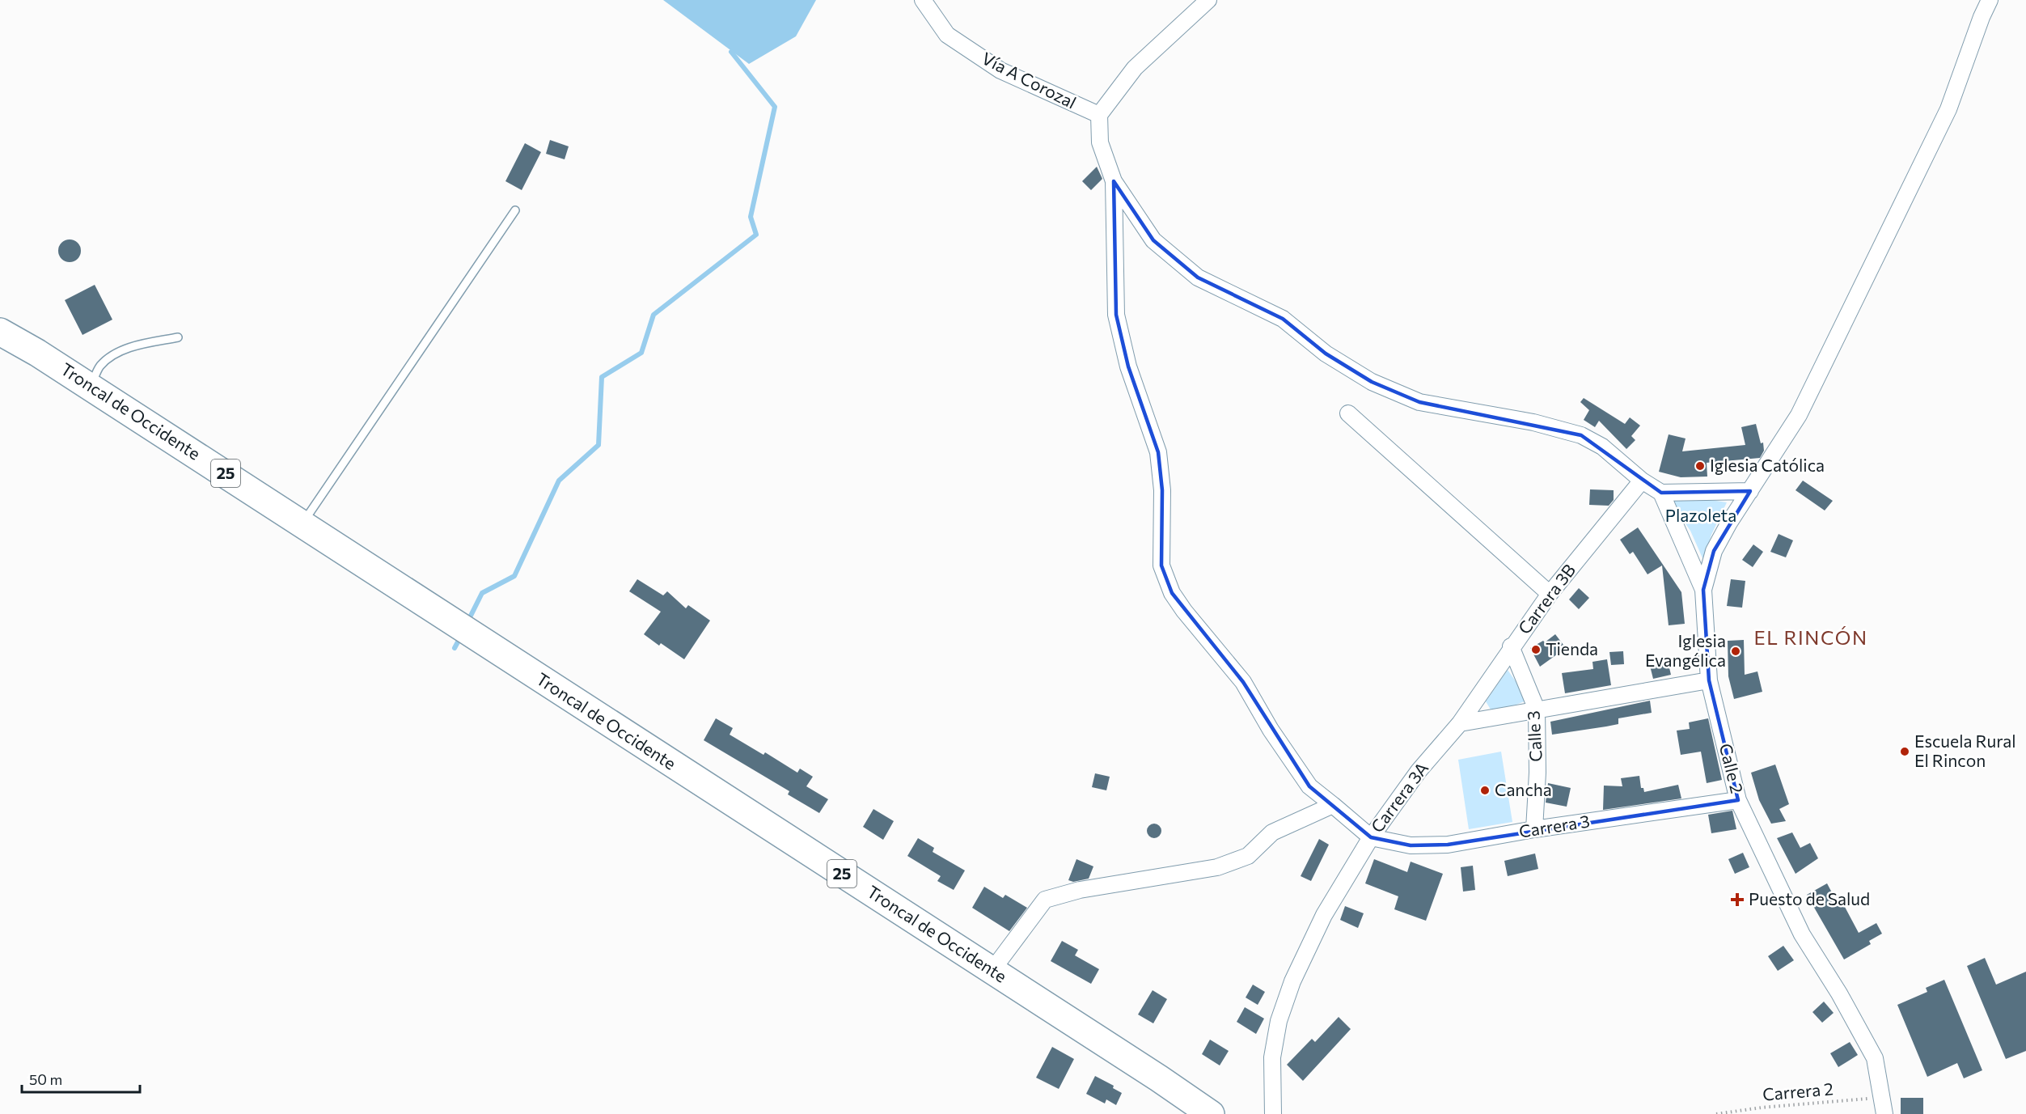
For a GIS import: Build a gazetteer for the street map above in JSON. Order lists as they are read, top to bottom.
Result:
{
  "streets": {
    "highway": ["Troncal de Occidente", "25"],
    "street": [
      "Vía A Corozal",
      "Carrera 3B",
      "Calle 3",
      "Calle 2",
      "Carrera 3A",
      "Carrera 3"
    ],
    "path": ["Carrera 2"]
  },
  "crossings": [
    ["Carrera 3B", "Calle 3"],
    ["Carrera 3B", "Carrera 3A"],
    ["Calle 3", "Carrera 3"],
    ["Calle 2", "Carrera 3"],
    ["Calle 2", "Carrera 2"],
    ["Carrera 3A", "Carrera 3"]
  ],
  "districts": ["EL RINCÓN"],
  "parks": ["Plazoleta"],
  "places": {
    "other": [
      "Iglesia Católica",
      "Tienda",
      "Iglesia Evangélica",
      "Escuela Rural El Rincon",
      "Cancha"
    ],
    "health": ["Puesto de Salud"]
  },
  "scale_bar": "50 m"
}
